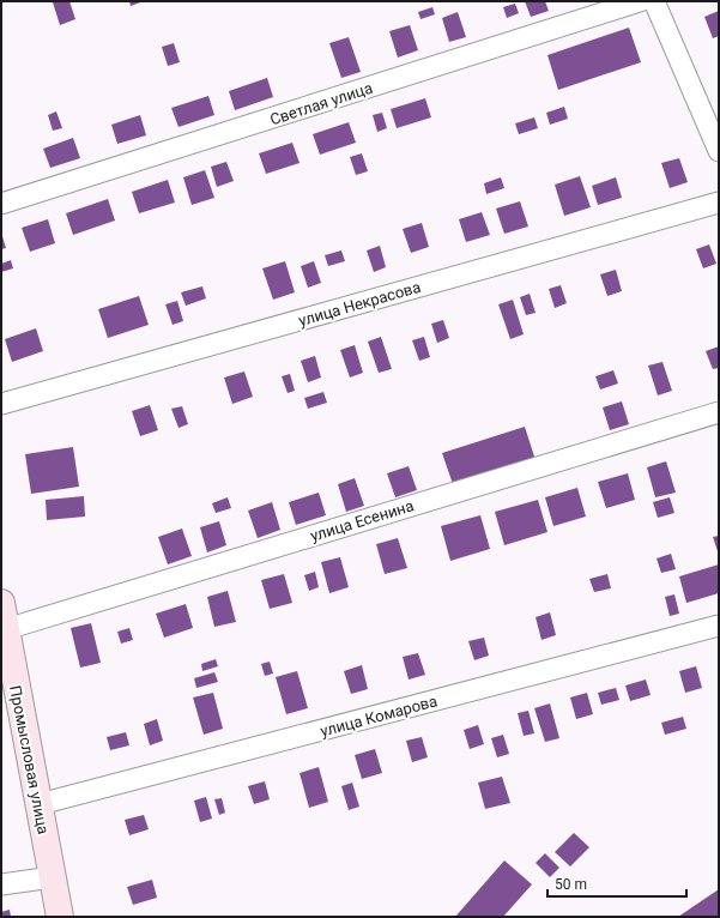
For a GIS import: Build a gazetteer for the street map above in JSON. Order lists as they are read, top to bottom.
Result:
{
  "streets": {
    "main road": ["Промысловая улица"],
    "street": [
      "Светлая улица",
      "улица Некрасова",
      "улица Есенина",
      "улица Комарова"
    ]
  },
  "crossings": [
    ["улица Есенина", "Промысловая улица"],
    ["улица Комарова", "Промысловая улица"]
  ],
  "scale_bar": "50 m"
}
